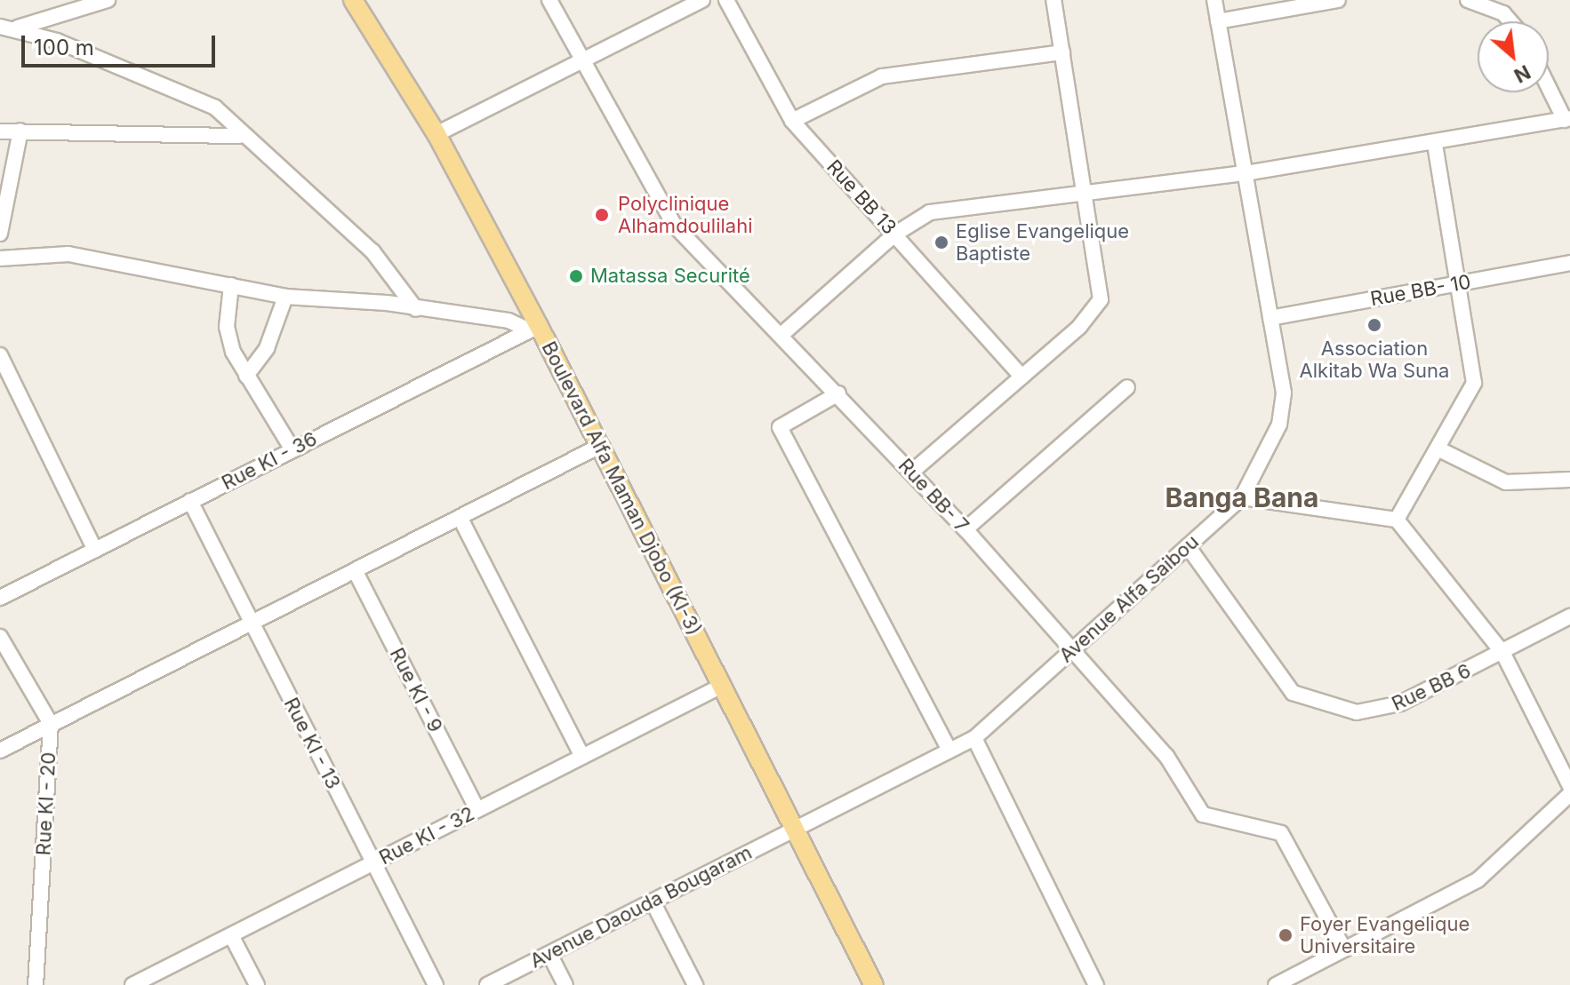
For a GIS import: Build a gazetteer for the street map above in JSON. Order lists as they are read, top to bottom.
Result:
{
  "streets": {
    "main road": ["Boulevard Alfa Maman Djobo (KI-3)"],
    "street": [
      "Rue BB 13",
      "Rue BB- 10",
      "Rue KI - 36",
      "Rue BB- 7",
      "Avenue Alfa Saibou",
      "Rue BB 6",
      "Rue KI - 9",
      "Rue KI - 13",
      "Rue KI - 20",
      "Rue KI - 32",
      "Avenue Daouda Bougaram"
    ]
  },
  "crossings": [
    ["Rue BB- 10", "Avenue Alfa Saibou"],
    ["Rue KI - 36", "Boulevard Alfa Maman Djobo (KI-3)"],
    ["Rue KI - 36", "Rue KI - 13"],
    ["Boulevard Alfa Maman Djobo (KI-3)", "Avenue Alfa Saibou"],
    ["Boulevard Alfa Maman Djobo (KI-3)", "Rue KI - 32"],
    ["Boulevard Alfa Maman Djobo (KI-3)", "Avenue Daouda Bougaram"],
    ["Rue BB- 7", "Avenue Alfa Saibou"],
    ["Avenue Alfa Saibou", "Rue BB 6"],
    ["Avenue Alfa Saibou", "Avenue Daouda Bougaram"],
    ["Rue KI - 9", "Rue KI - 32"],
    ["Rue KI - 13", "Rue KI - 32"]
  ],
  "districts": ["Banga Bana"],
  "places": [
    "Polyclinique Alhamdoulilahi",
    "Eglise Evangelique Baptiste",
    "Matassa Securité",
    "Association Alkitab Wa Suna",
    "Foyer Evangelique Universitaire"
  ],
  "scale_bar": "100 m",
  "north": "bottom right"
}
